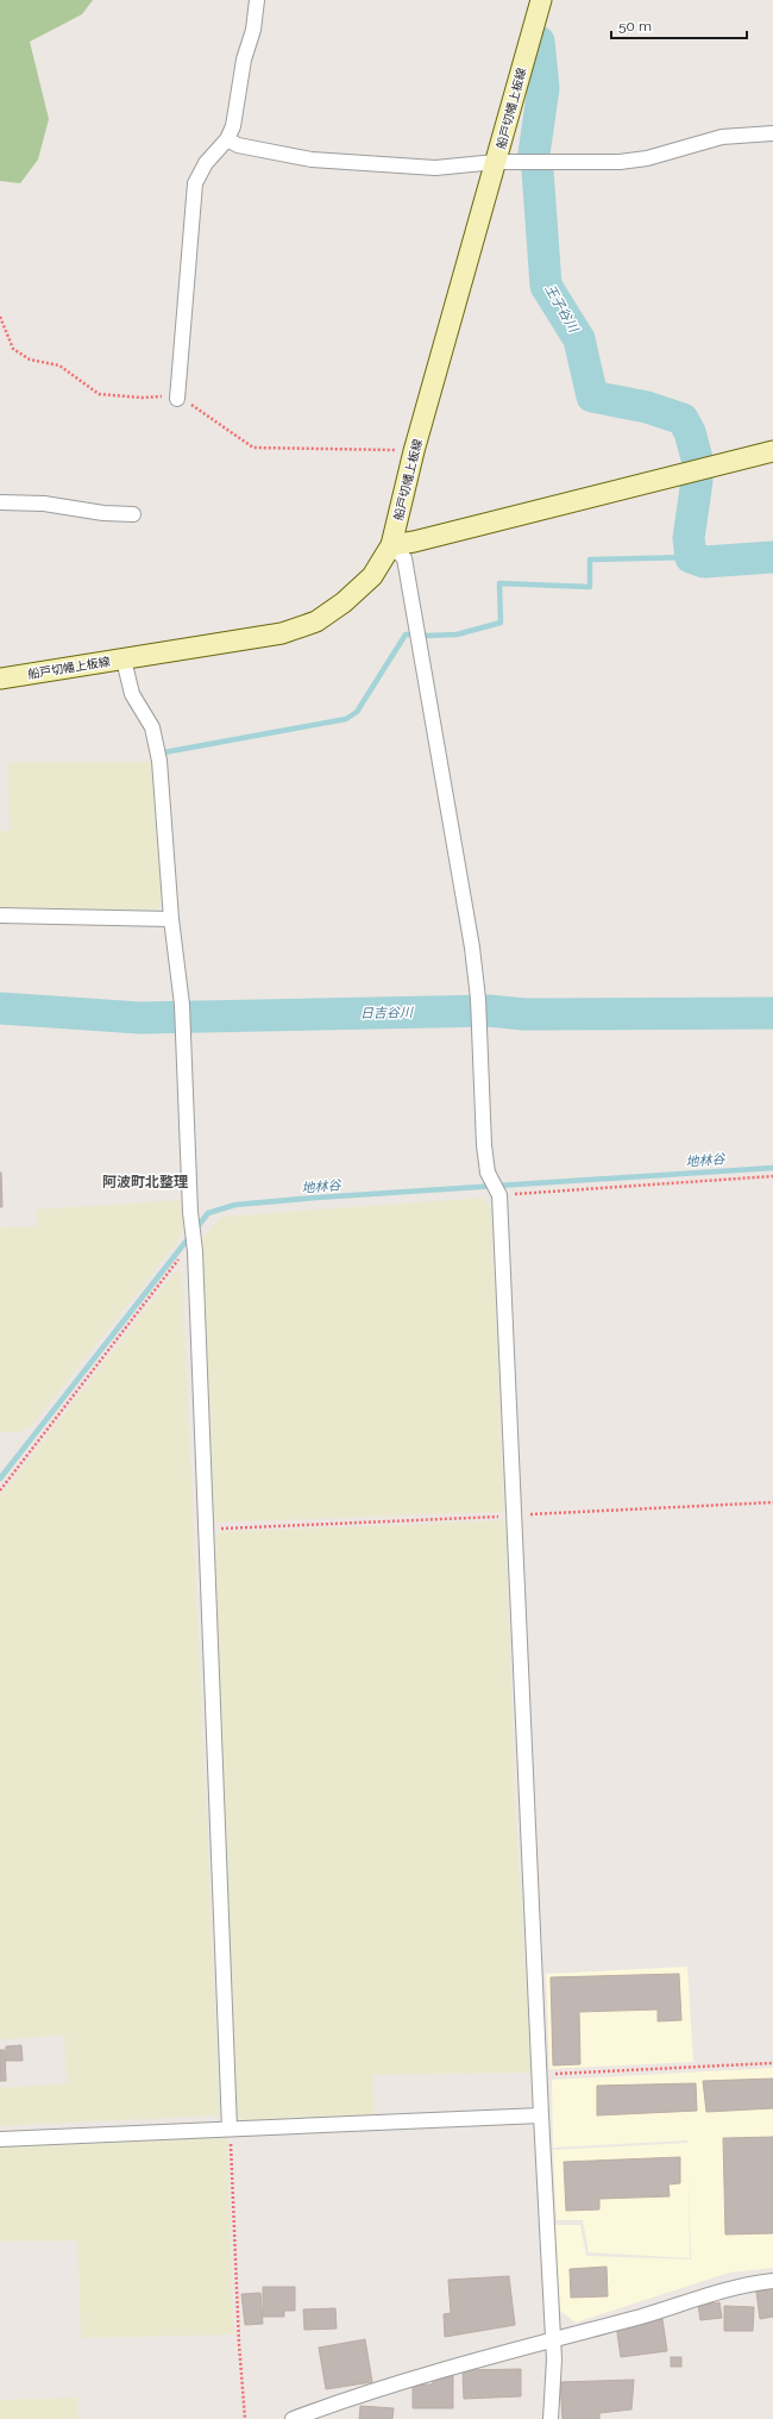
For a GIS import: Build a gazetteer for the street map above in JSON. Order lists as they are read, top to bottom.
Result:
{
  "streets": {
    "main road": ["船戸切幡上板線"]
  },
  "districts": ["阿波町北整理"],
  "water": ["王子谷川", "日吉谷川", "地林谷"],
  "scale_bar": "50 m"
}
